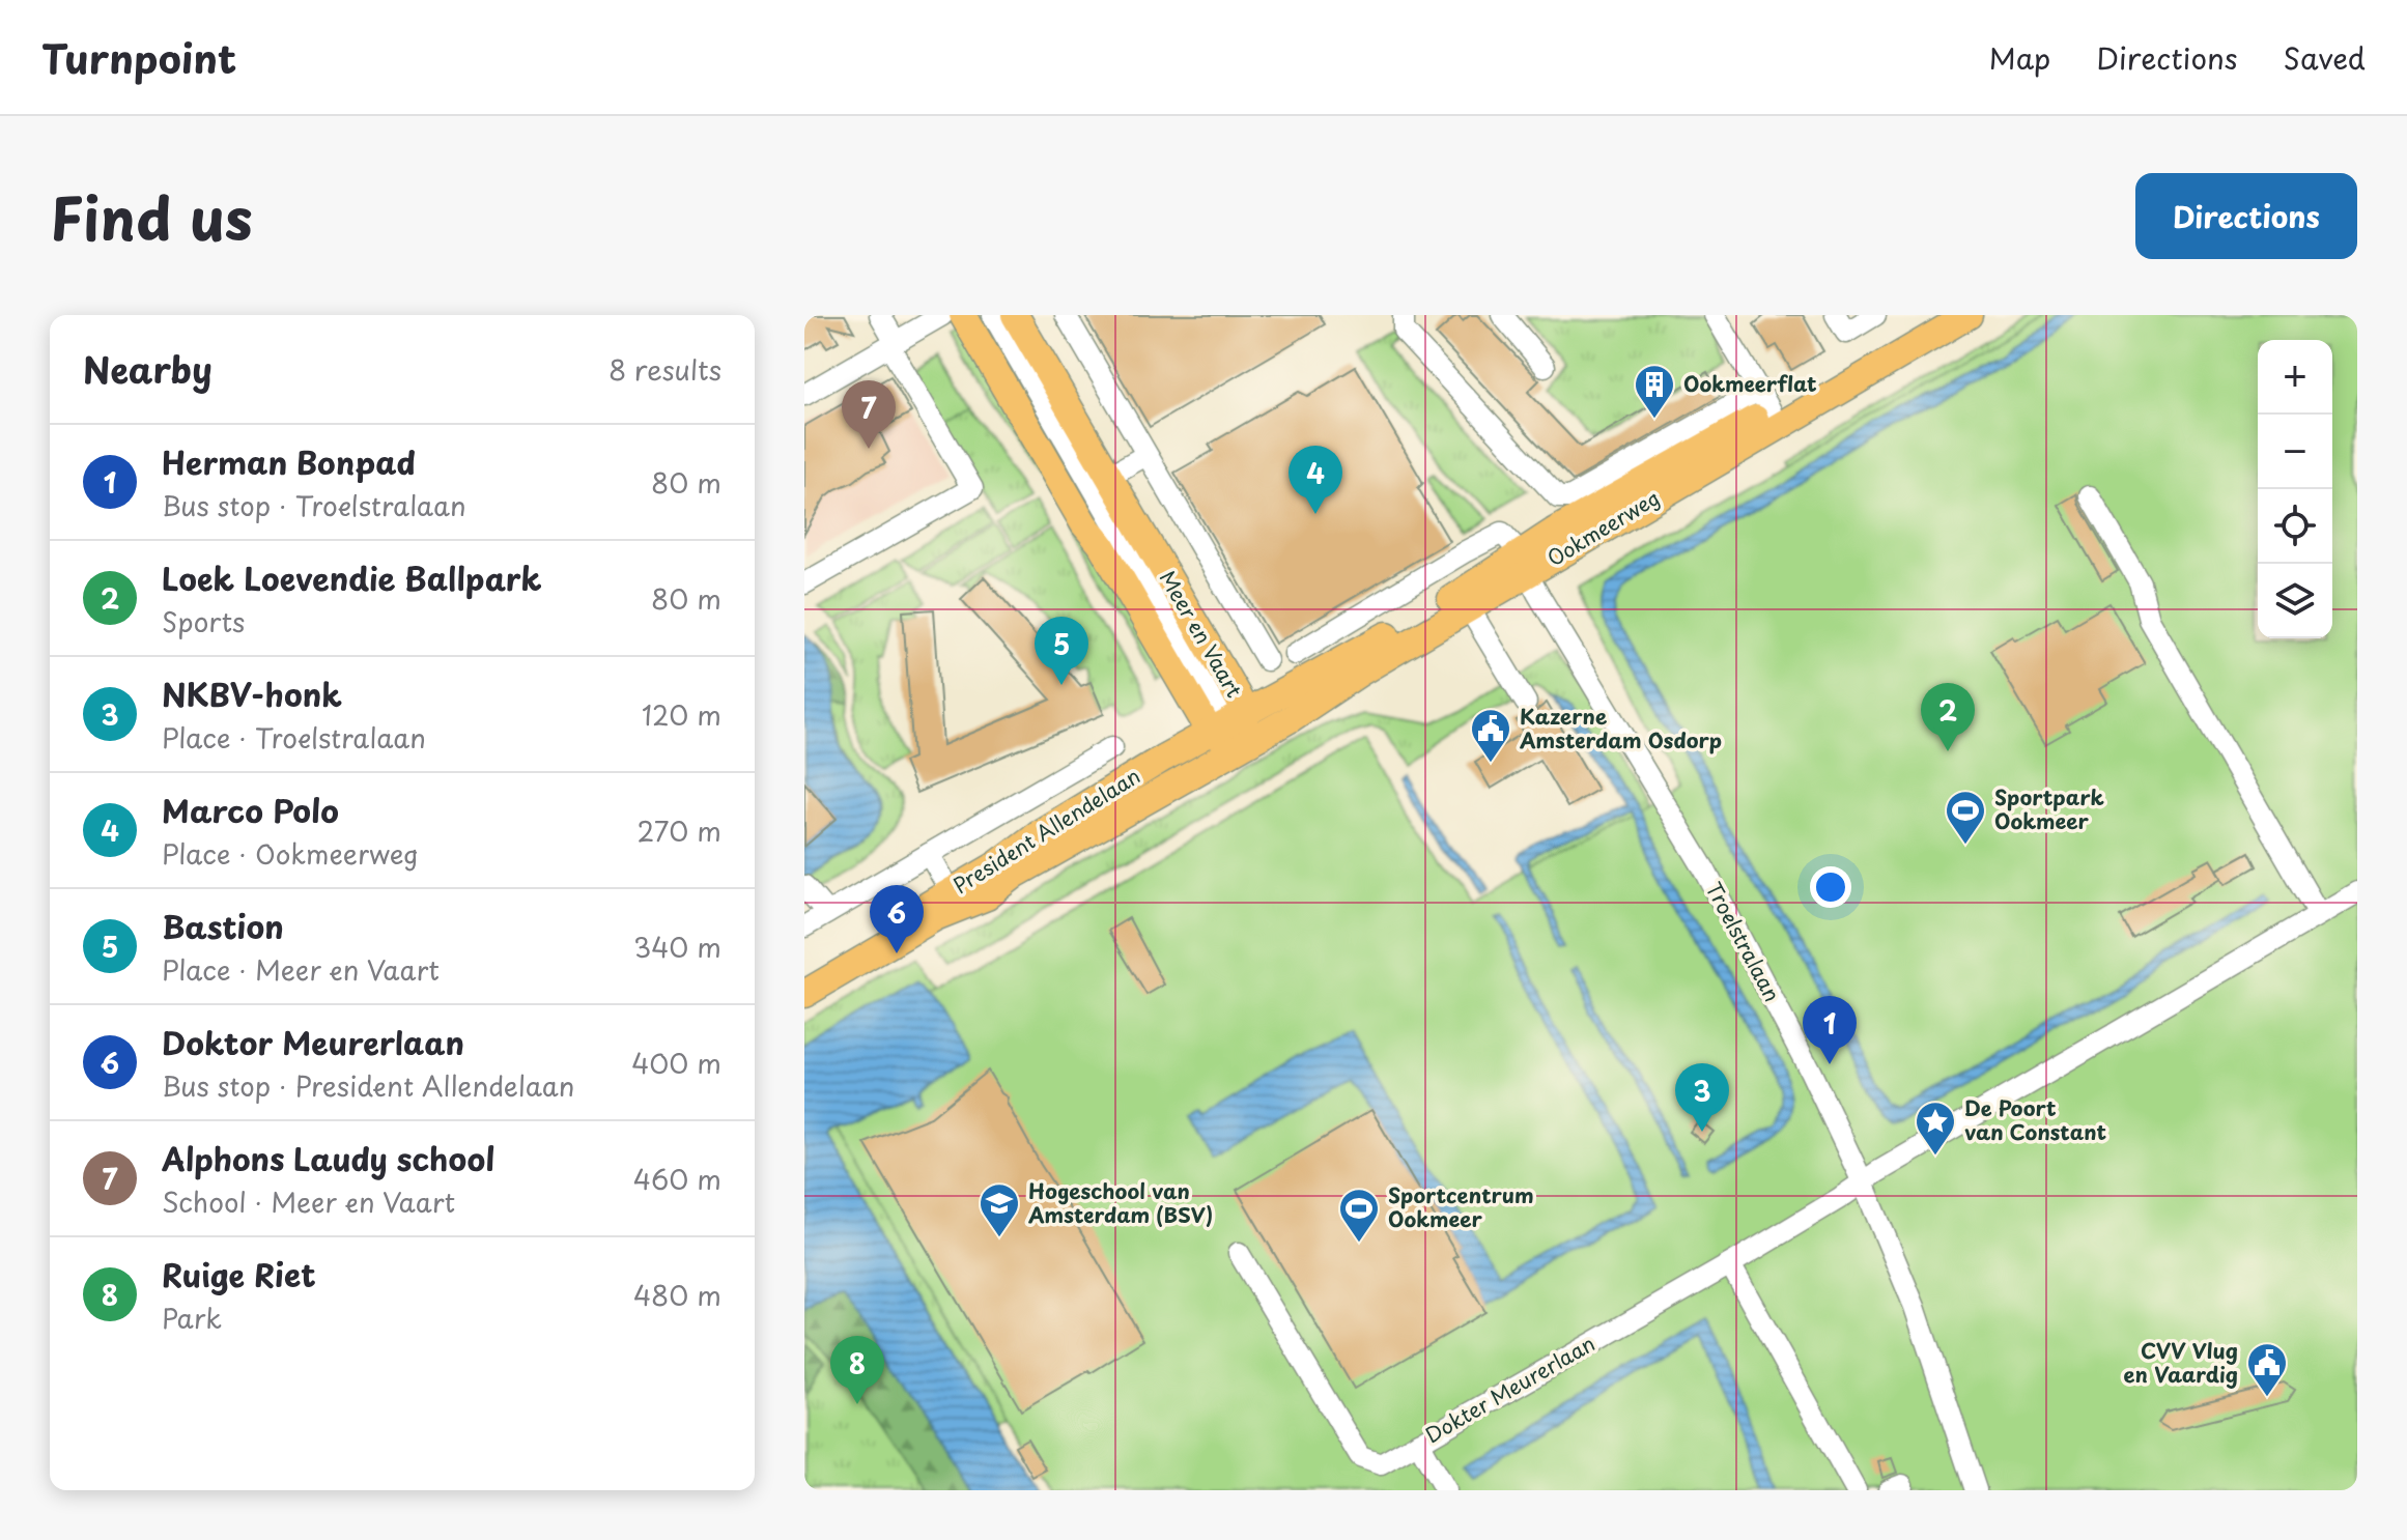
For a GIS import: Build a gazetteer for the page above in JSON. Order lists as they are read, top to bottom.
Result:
{
  "streets": {
    "main road": ["Ookmeerweg", "Meer en Vaart", "President Allendelaan"],
    "street": ["Troelstralaan", "Dokter Meurerlaan"]
  },
  "crossings": [
    ["Ookmeerweg", "Meer en Vaart"],
    ["Ookmeerweg", "President Allendelaan"],
    ["Ookmeerweg", "Troelstralaan"],
    ["Meer en Vaart", "President Allendelaan"],
    ["Troelstralaan", "Dokter Meurerlaan"]
  ],
  "places": {
    "building": ["Ookmeerflat"],
    "public building": ["Kazerne Amsterdam Osdorp", "CVV Vlug en Vaardig"],
    "sports": ["Sportpark Ookmeer", "Sportcentrum Ookmeer"],
    "place": ["De Poort van Constant"],
    "school or university": ["Hogeschool van Amsterdam (BSV)"]
  },
  "page": {
    "header": "Turnpoint",
    "nav": ["Map", "Directions", "Saved"],
    "title": "Find us",
    "buttons": "Directions",
    "heading": ["Nearby", "8 results"],
    "map_buttons": ["+", "−"],
    "pins": [
      "7",
      "4",
      "5",
      "2",
      "6",
      "1",
      "3",
      "8"
    ],
    "list": [
      {
        "mark": "1",
        "name": "Herman Bonpad",
        "note": "Bus stop · Troelstralaan",
        "value": "80 m"
      },
      {
        "mark": "2",
        "name": "Loek Loevendie Ballpark",
        "note": "Sports",
        "value": "80 m"
      },
      {
        "mark": "3",
        "name": "NKBV-honk",
        "note": "Place · Troelstralaan",
        "value": "120 m"
      },
      {
        "mark": "4",
        "name": "Marco Polo",
        "note": "Place · Ookmeerweg",
        "value": "270 m"
      },
      {
        "mark": "5",
        "name": "Bastion",
        "note": "Place · Meer en Vaart",
        "value": "340 m"
      },
      {
        "mark": "6",
        "name": "Doktor Meurerlaan",
        "note": "Bus stop · President Allendelaan",
        "value": "400 m"
      },
      {
        "mark": "7",
        "name": "Alphons Laudy school",
        "note": "School · Meer en Vaart",
        "value": "460 m"
      },
      {
        "mark": "8",
        "name": "Ruige Riet",
        "note": "Park",
        "value": "480 m"
      }
    ]
  }
}
